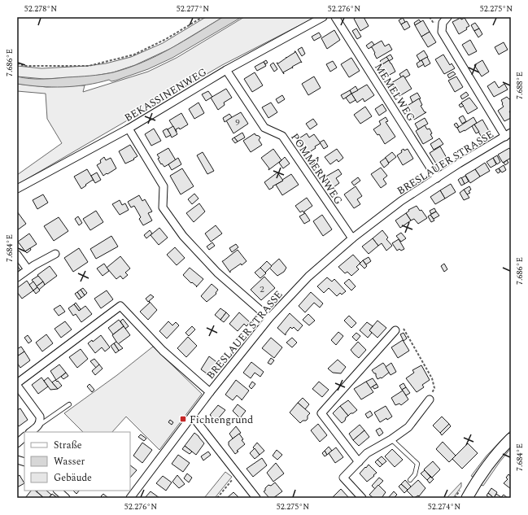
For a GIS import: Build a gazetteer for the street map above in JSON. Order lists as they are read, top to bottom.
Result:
{
  "streets": {
    "street": [
      "MEMELWEG",
      "BEKASSINENWEG",
      "BRESLAUER STRASSE",
      "POMMERNWEG"
    ]
  },
  "crossings": [
    ["MEMELWEG", "BRESLAUER STRASSE"],
    ["BEKASSINENWEG", "POMMERNWEG"],
    ["BRESLAUER STRASSE", "POMMERNWEG"]
  ],
  "places": {
    "transit": ["Fichtengrund"]
  },
  "house_numbers": ["9", "2"],
  "legend": ["Straße", "Wasser", "Gebäude"],
  "coordinates": [
    "52.278°N",
    "52.277°N",
    "52.276°N",
    "52.275°N",
    "7.686°E",
    "7.688°E",
    "7.684°E",
    "52.274°N"
  ]
}
